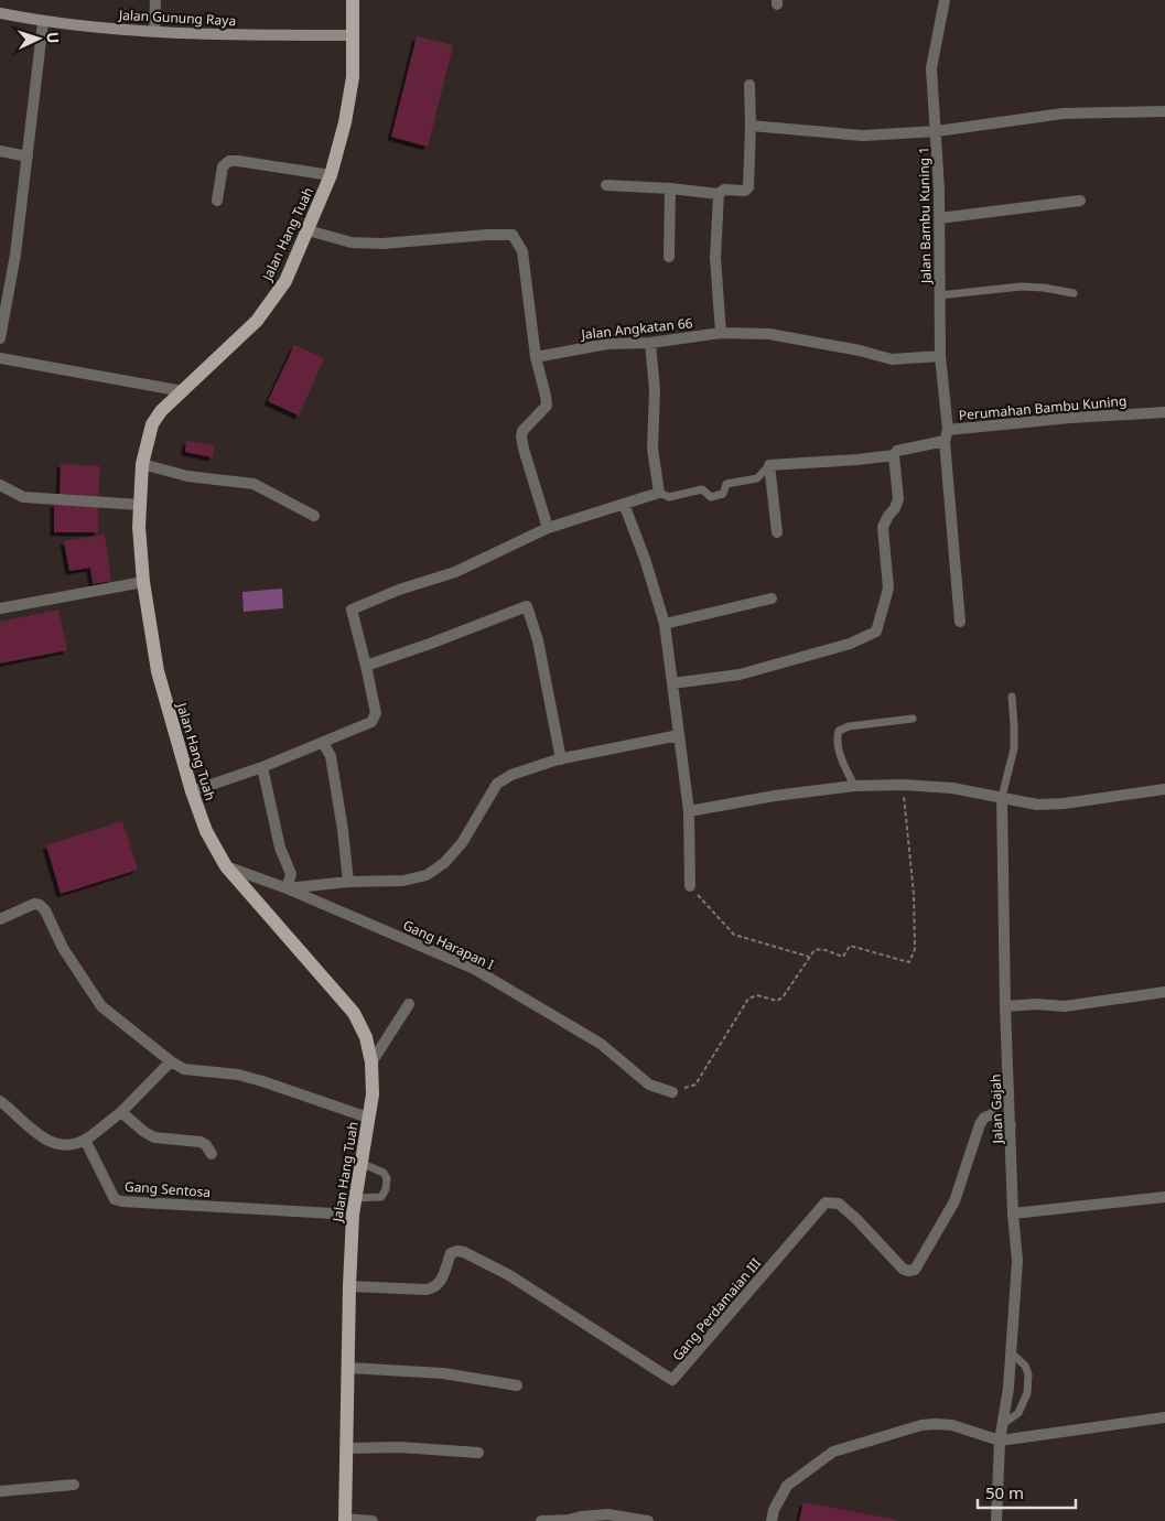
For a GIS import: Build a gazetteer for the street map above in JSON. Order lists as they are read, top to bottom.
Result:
{
  "streets": {
    "main road": ["Jalan Hang Tuah"],
    "street": [
      "Jalan Gunung Raya",
      "Jalan Bambu Kuning 1",
      "Jalan Angkatan 66",
      "Perumahan Bambu Kuning",
      "Gang Harapan I",
      "Jalan Gajah",
      "Gang Sentosa",
      "Gang Perdamaian III"
    ]
  },
  "crossings": [
    ["Jalan Gunung Raya", "Jalan Hang Tuah"],
    ["Jalan Bambu Kuning 1", "Jalan Angkatan 66"],
    ["Jalan Bambu Kuning 1", "Perumahan Bambu Kuning"],
    ["Jalan Hang Tuah", "Gang Harapan I"],
    ["Jalan Hang Tuah", "Gang Sentosa"],
    ["Jalan Hang Tuah", "Gang Perdamaian III"],
    ["Jalan Gajah", "Gang Perdamaian III"]
  ],
  "scale_bar": "50 m",
  "north": "right"
}
